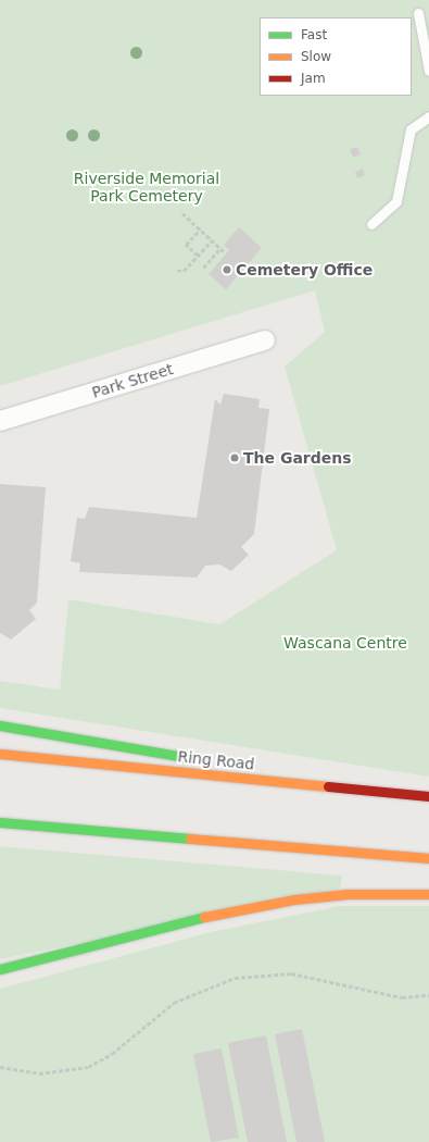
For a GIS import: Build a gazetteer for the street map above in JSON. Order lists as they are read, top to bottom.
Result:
{
  "streets": {
    "highway": ["Ring Road"],
    "street": ["Park Street"]
  },
  "parks": ["Riverside Memorial Park Cemetery", "Wascana Centre"],
  "places": ["Cemetery Office", "The Gardens"],
  "legend": ["Fast", "Slow", "Jam"]
}
